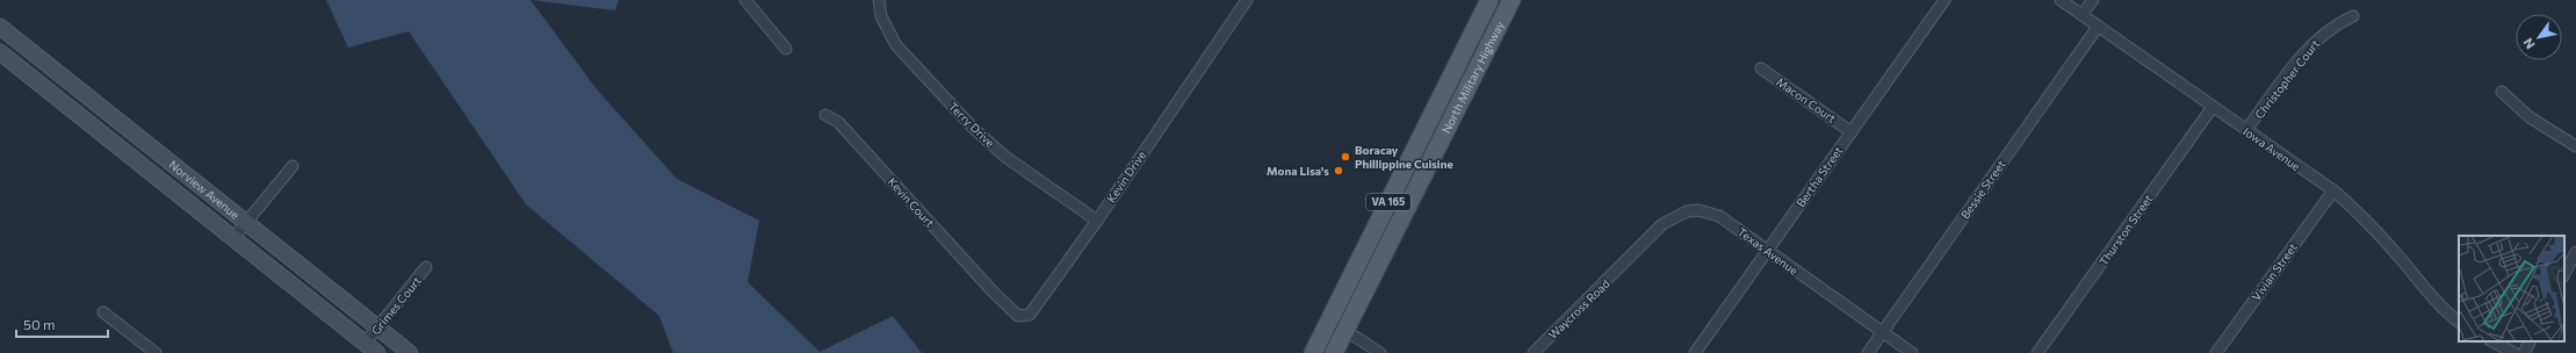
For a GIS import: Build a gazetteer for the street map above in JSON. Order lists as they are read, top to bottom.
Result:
{
  "streets": {
    "main road": ["North Military Highway", "Norview Avenue", "VA 165"],
    "street": [
      "Christopher Court",
      "Macon Court",
      "Terry Drive",
      "Iowa Avenue",
      "Kevin Drive",
      "Bertha Street",
      "Bessie Street",
      "Kevin Court",
      "Thurston Street",
      "Texas Avenue",
      "Vivian Street",
      "Grimes Court",
      "Waycross Road"
    ]
  },
  "crossings": [
    ["Christopher Court", "Iowa Avenue"],
    ["Macon Court", "Bertha Street"],
    ["Terry Drive", "Kevin Drive"],
    ["Iowa Avenue", "Bessie Street"],
    ["Iowa Avenue", "Thurston Street"],
    ["Iowa Avenue", "Vivian Street"],
    ["Kevin Drive", "Kevin Court"],
    ["Bertha Street", "Texas Avenue"],
    ["Bessie Street", "Texas Avenue"],
    ["Norview Avenue", "Grimes Court"],
    ["Texas Avenue", "Waycross Road"]
  ],
  "places": ["Boracay Phillippine Cuisine", "Mona Lisa's"],
  "scale_bar": "50 m",
  "north": "bottom left"
}
